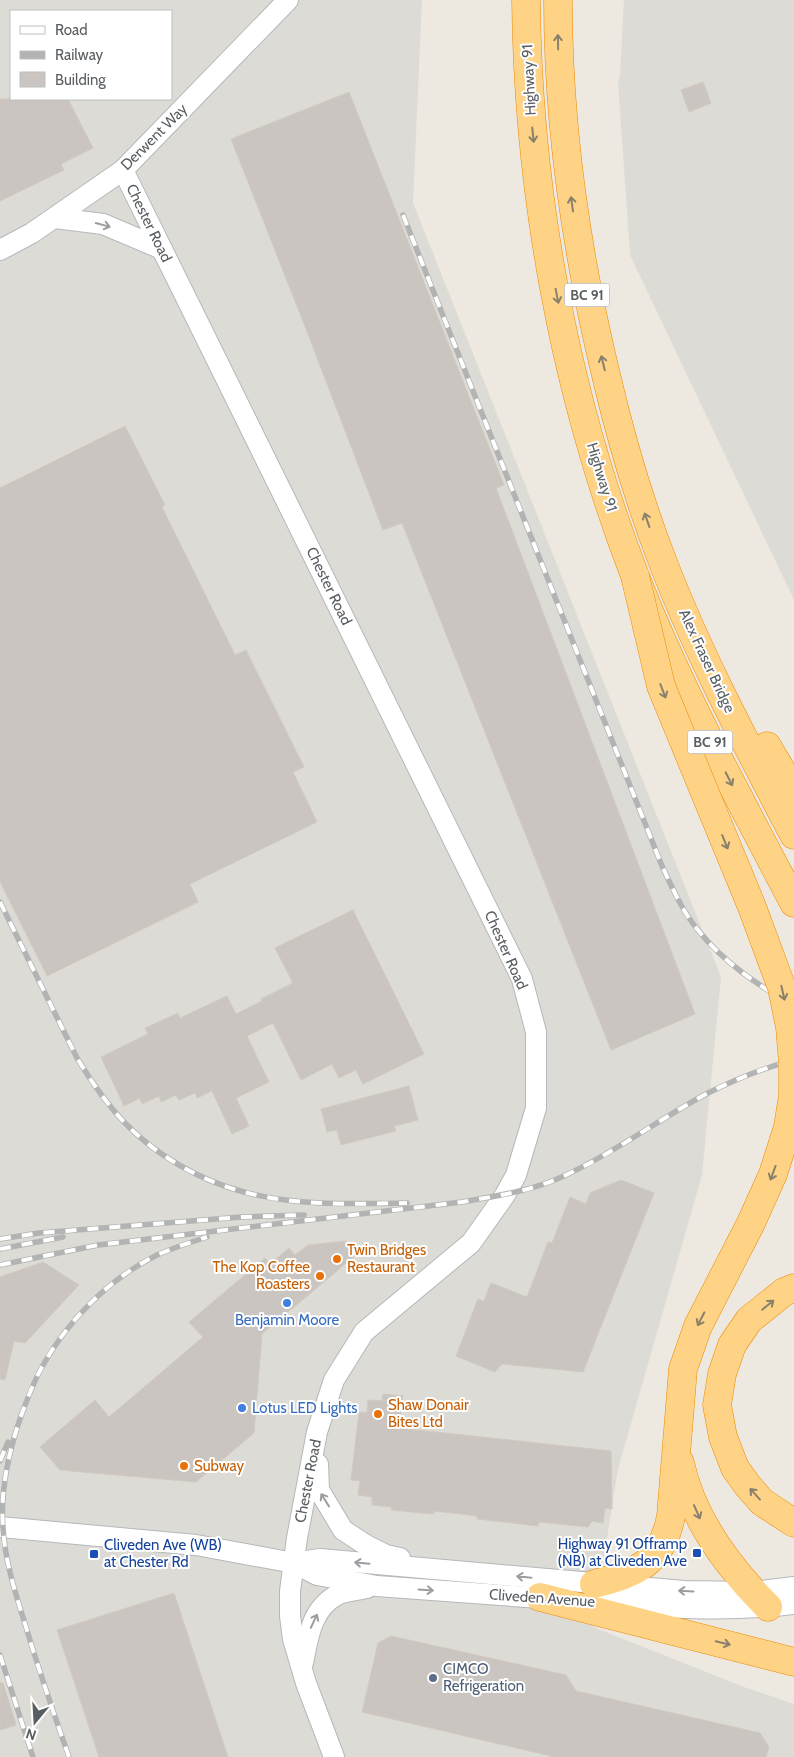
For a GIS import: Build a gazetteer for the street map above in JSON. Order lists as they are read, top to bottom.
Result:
{
  "streets": {
    "highway": ["Highway 91", "BC 91", "Alex Fraser Bridge"],
    "street": ["Derwent Way", "Chester Road", "Cliveden Avenue"]
  },
  "crossings": [
    ["Highway 91", "Alex Fraser Bridge"],
    ["Derwent Way", "Chester Road"],
    ["Chester Road", "Cliveden Avenue"]
  ],
  "places": {
    "other": [
      "Twin Bridges Restaurant",
      "The Kop Coffee Roasters",
      "Benjamin Moore",
      "Lotus LED Lights",
      "Shaw Donair Bites Ltd",
      "Subway",
      "CIMCO Refrigeration"
    ],
    "transit": ["Highway 91 Offramp (NB) at Cliveden Ave", "Cliveden Ave (WB) at Chester Rd"]
  },
  "legend": ["Road", "Railway", "Building"],
  "north": "bottom"
}
